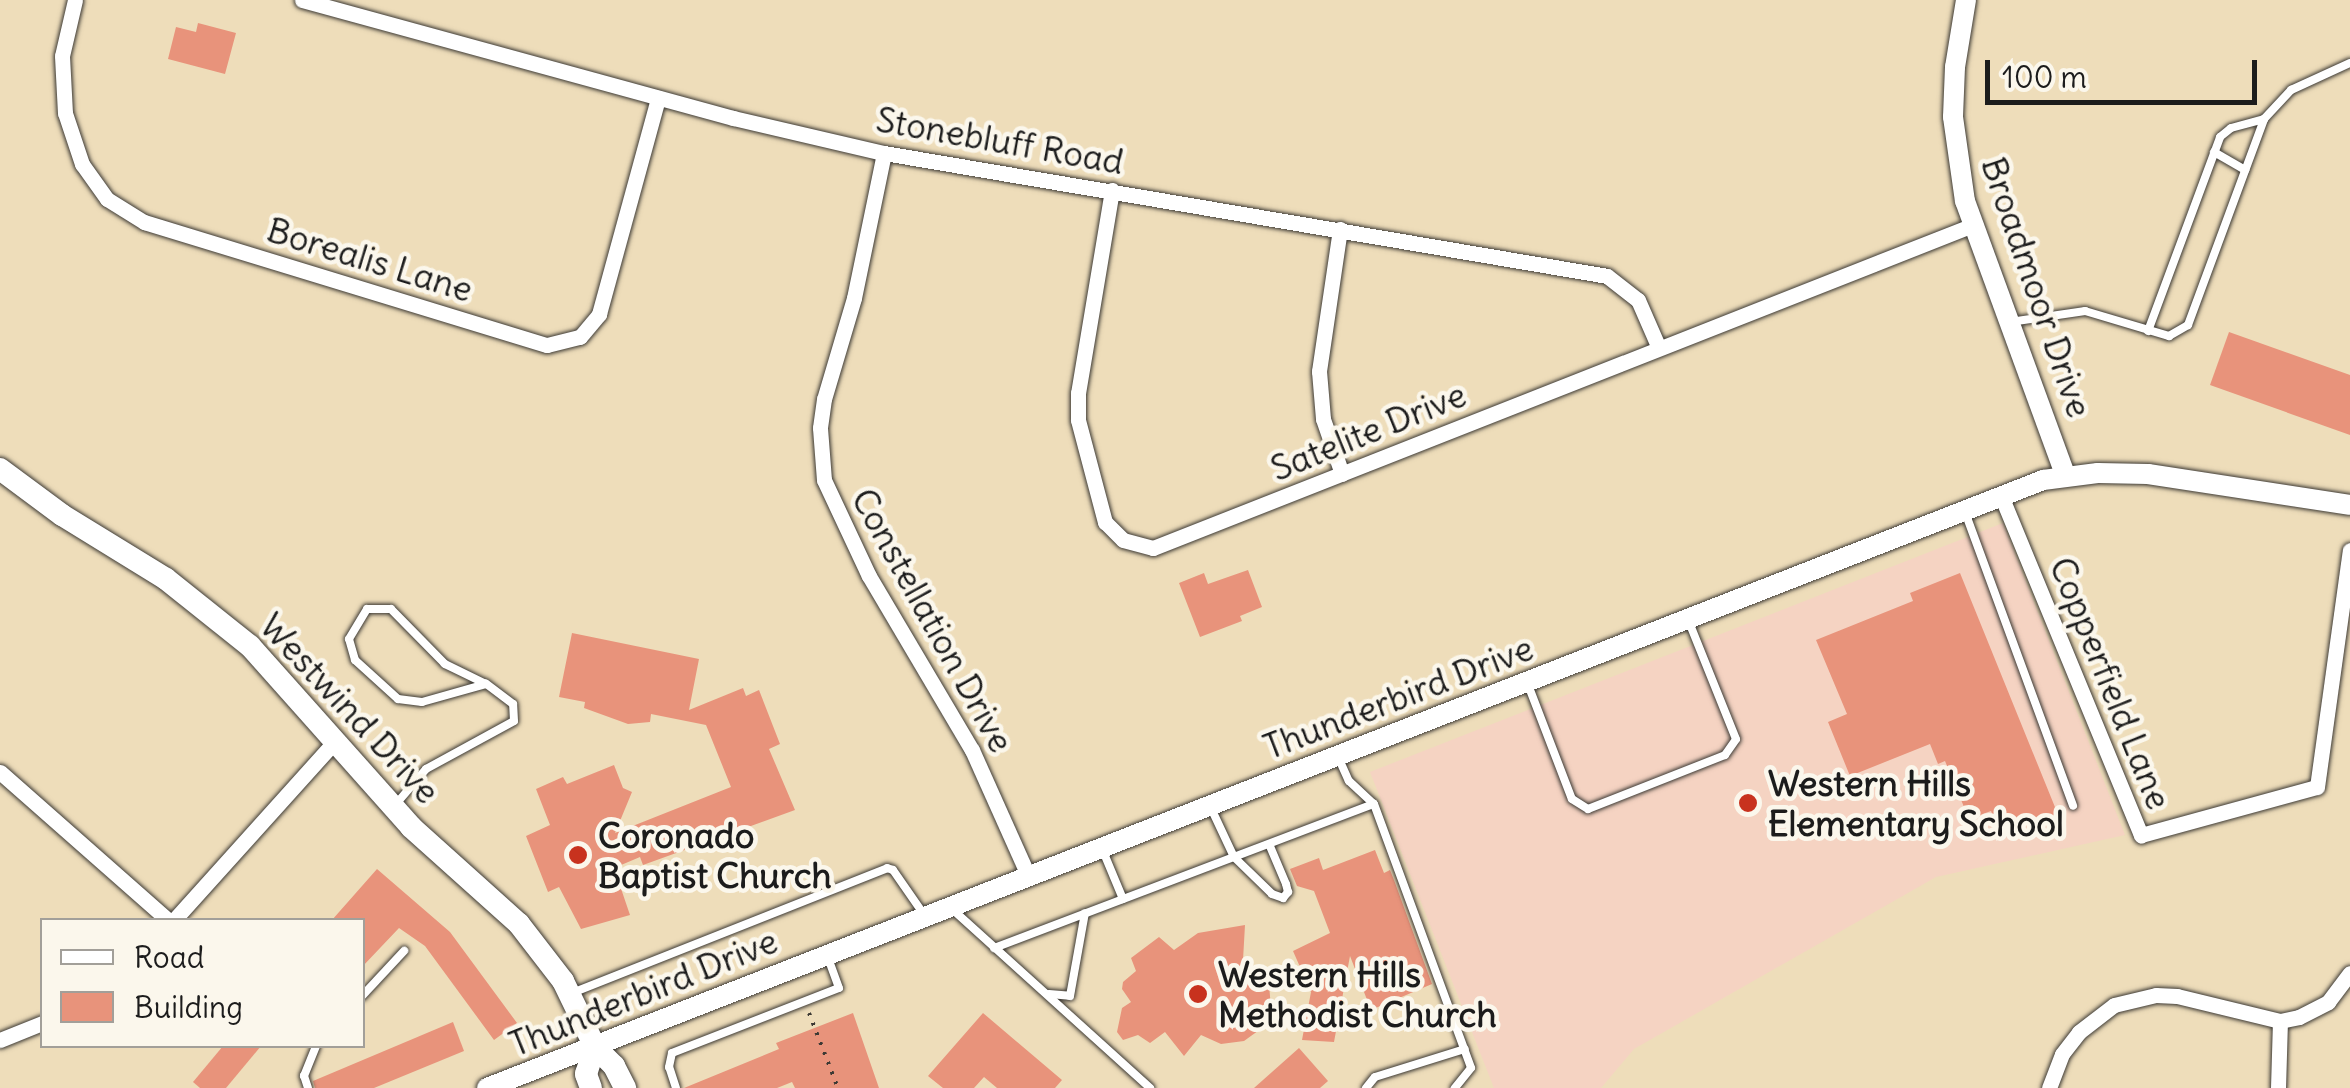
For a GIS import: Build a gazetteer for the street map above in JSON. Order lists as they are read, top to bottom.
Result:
{
  "streets": {
    "main road": ["Westwind Drive"],
    "street": [
      "Stonebluff Road",
      "Borealis Lane",
      "Broadmoor Drive",
      "Satelite Drive",
      "Constellation Drive",
      "Copperfield Lane",
      "Thunderbird Drive"
    ]
  },
  "crossings": [
    ["Stonebluff Road", "Borealis Lane"],
    ["Stonebluff Road", "Satelite Drive"],
    ["Stonebluff Road", "Constellation Drive"],
    ["Broadmoor Drive", "Satelite Drive"],
    ["Broadmoor Drive", "Thunderbird Drive"],
    ["Constellation Drive", "Thunderbird Drive"],
    ["Copperfield Lane", "Thunderbird Drive"],
    ["Thunderbird Drive", "Westwind Drive"]
  ],
  "places": ["Western Hills Elementary School", "Coronado Baptist Church", "Western Hills Methodist Church"],
  "legend": ["Road", "Building"],
  "scale_bar": "100 m"
}
